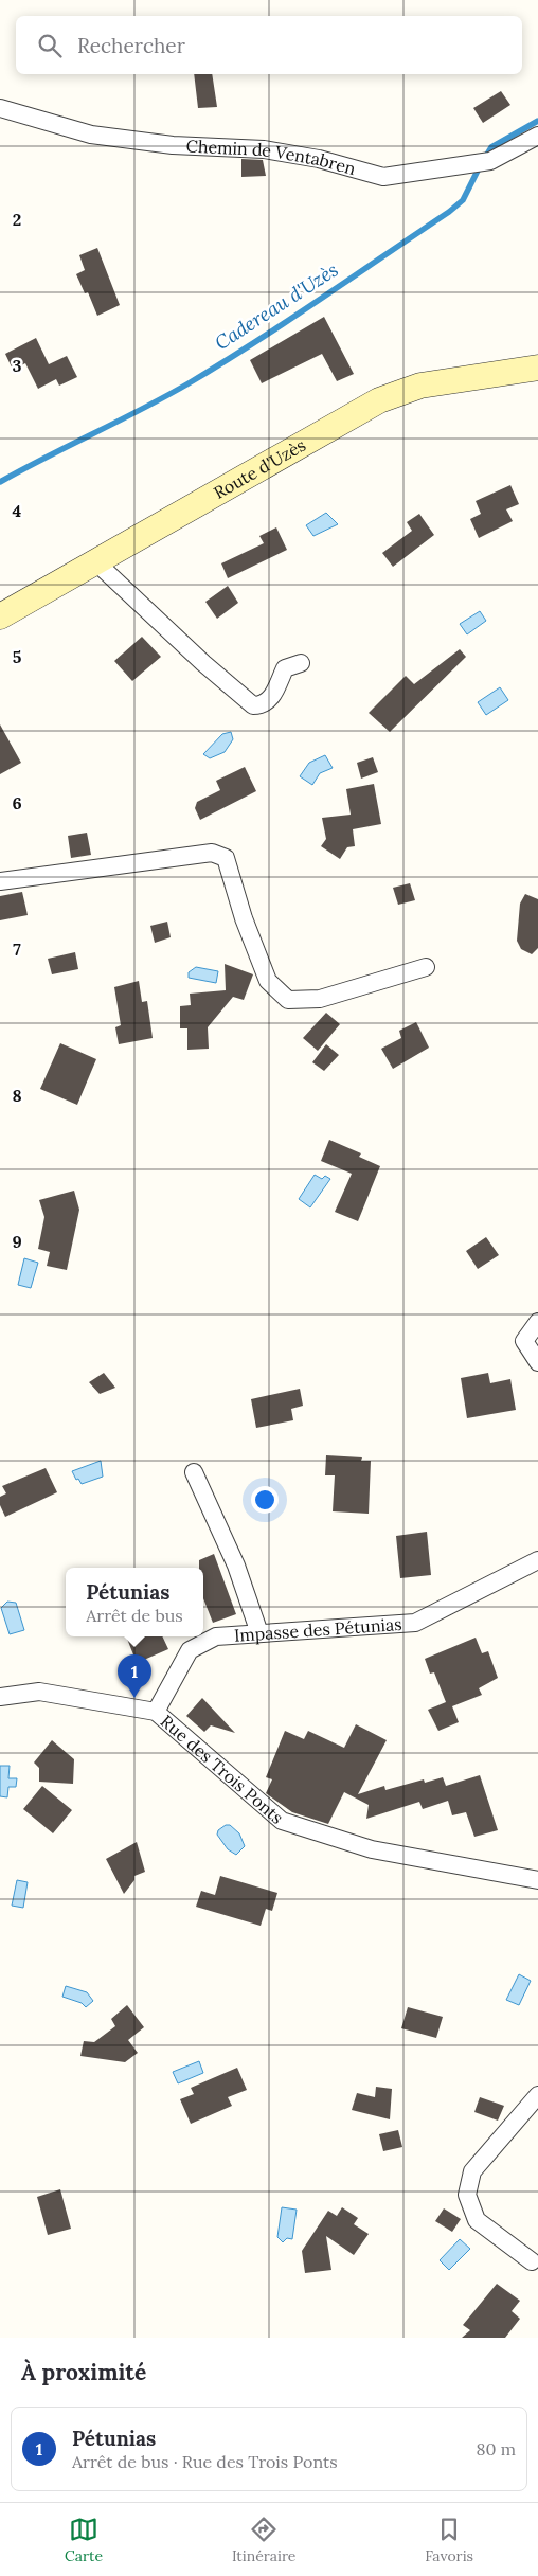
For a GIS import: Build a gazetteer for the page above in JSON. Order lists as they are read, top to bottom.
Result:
{
  "streets": {
    "main road": ["Route d'Uzès"],
    "street": ["Chemin de Ventabren", "Impasse des Pétunias", "Rue des Trois Ponts"]
  },
  "crossings": [
    ["Impasse des Pétunias", "Rue des Trois Ponts"]
  ],
  "water": ["Cadereau d'Uzès"],
  "page": {
    "search": "Rechercher",
    "popup": ["Pétunias", "Arrêt de bus"],
    "pins": "1",
    "heading": "À proximité",
    "list": [
      {
        "mark": "1",
        "name": "Pétunias",
        "note": "Arrêt de bus · Rue des Trois Ponts",
        "value": "80 m"
      }
    ],
    "nav": ["Carte", "Itinéraire", "Favoris"]
  },
  "grid": {
    "rows": [
      "2",
      "3",
      "4",
      "5",
      "6",
      "7",
      "8",
      "9"
    ]
  }
}
